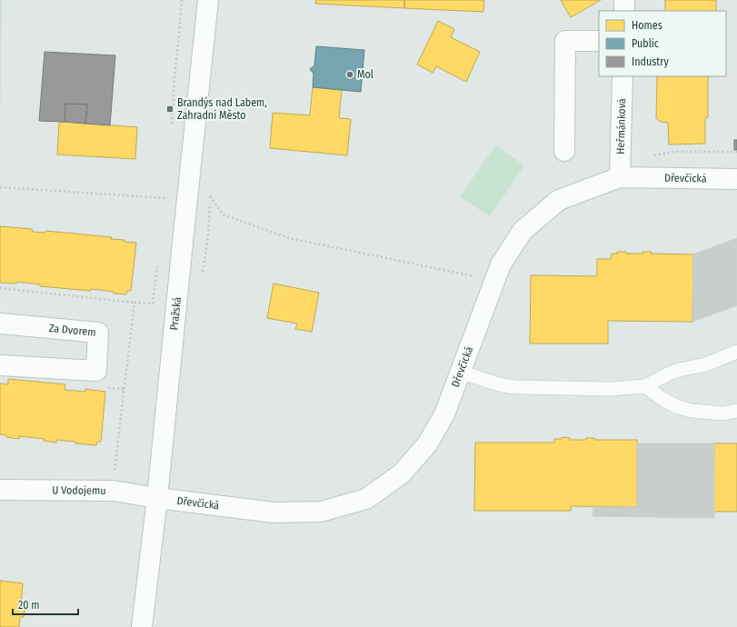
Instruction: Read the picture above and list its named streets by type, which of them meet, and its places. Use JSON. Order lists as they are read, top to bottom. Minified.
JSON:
{"streets":{"street":["Heřmánková","Dřevčická","Pražská","Za Dvorem","U Vodojemu"]},"crossings":[["Heřmánková","Dřevčická"],["Dřevčická","Pražská"],["Dřevčická","U Vodojemu"],["Pražská","U Vodojemu"]],"places":{"other":["Mol"],"transit":["Brandýs nad Labem, Zahradní Město"]},"legend":["Homes","Public","Industry"],"scale_bar":"20 m"}
